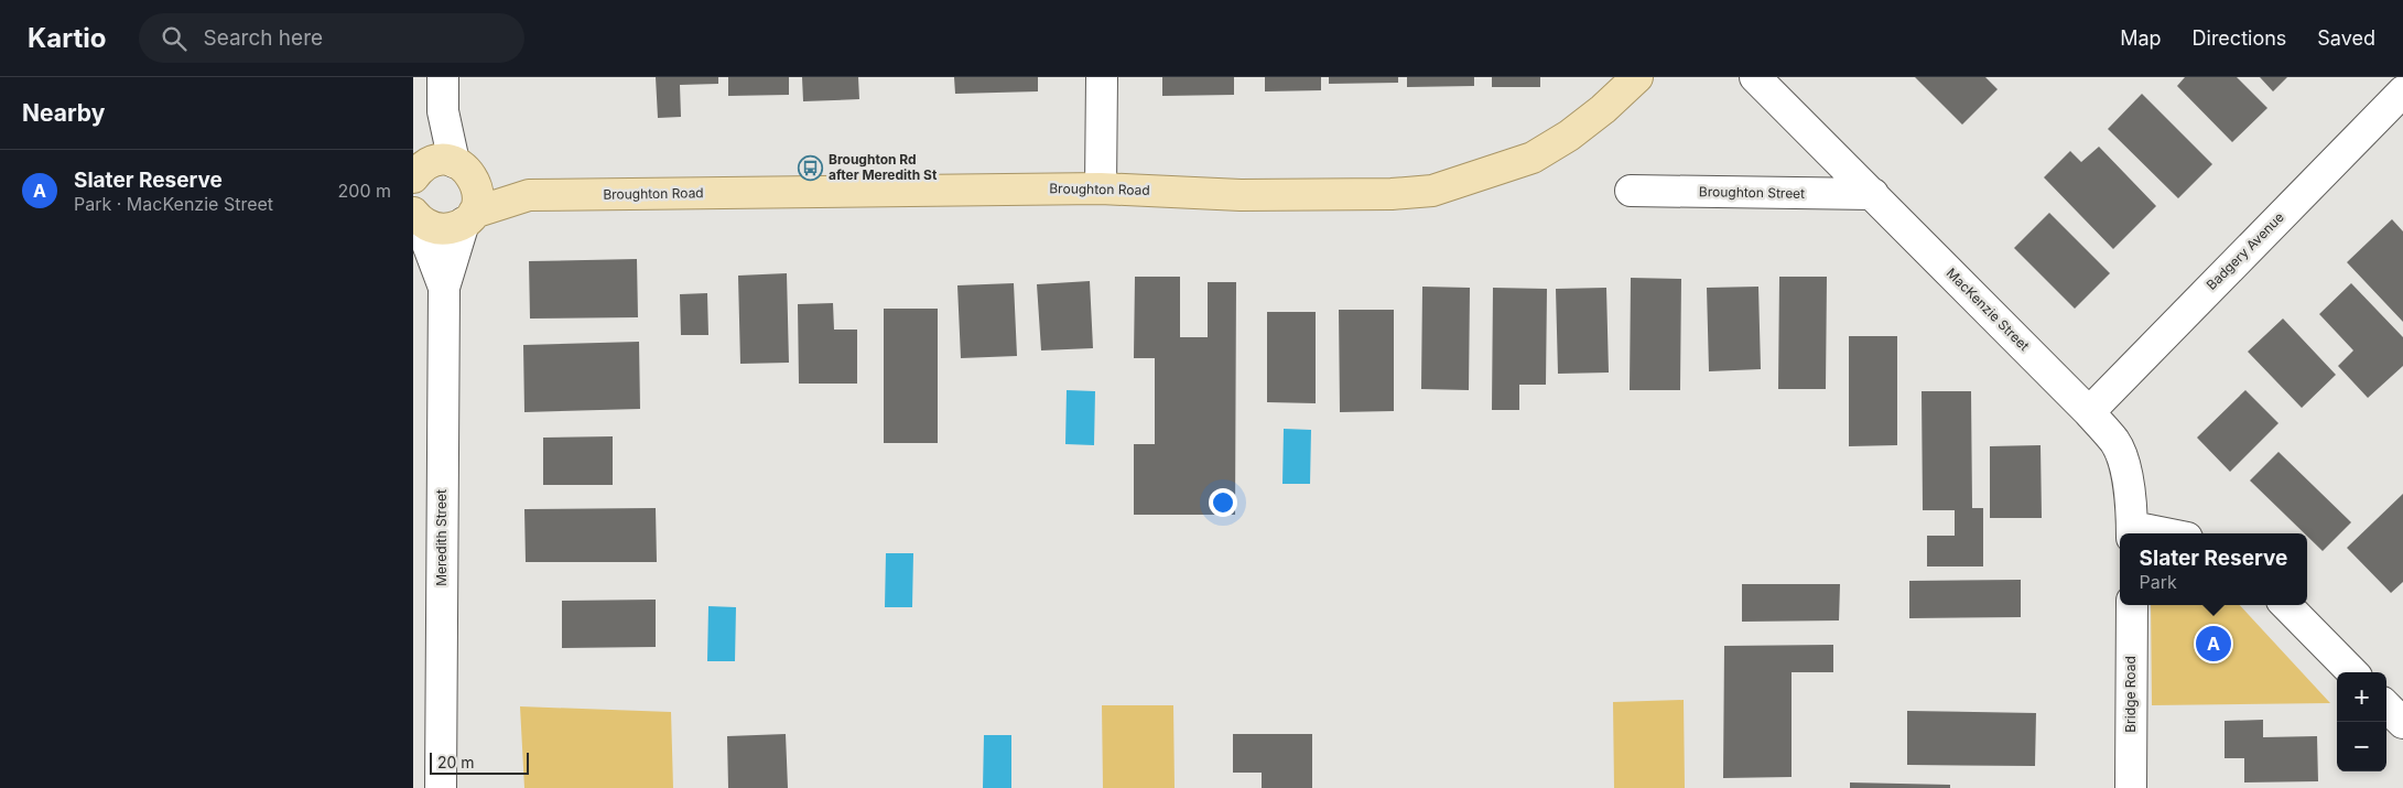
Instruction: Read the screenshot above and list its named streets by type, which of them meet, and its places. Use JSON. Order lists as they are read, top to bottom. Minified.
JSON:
{"streets":{"main road":["Broughton Road"],"street":["Broughton Street","Badgery Avenue","MacKenzie Street","Meredith Street","Bridge Road"]},"crossings":[["Broughton Road","Meredith Street"],["Broughton Street","MacKenzie Street"],["Badgery Avenue","MacKenzie Street"]],"places":{"bus stop":["Broughton Rd after Meredith St"]},"scale_bar":"20 m","page":{"header":"Kartio","search":"Search here","nav":["Map","Directions","Saved"],"heading":"Nearby","list":[{"mark":"A","name":"Slater Reserve","note":"Park · MacKenzie Street","value":"200 m"}],"popup":["Slater Reserve","Park"],"pins":"A","map_buttons":["+","−"],"scale":"20 m"}}
